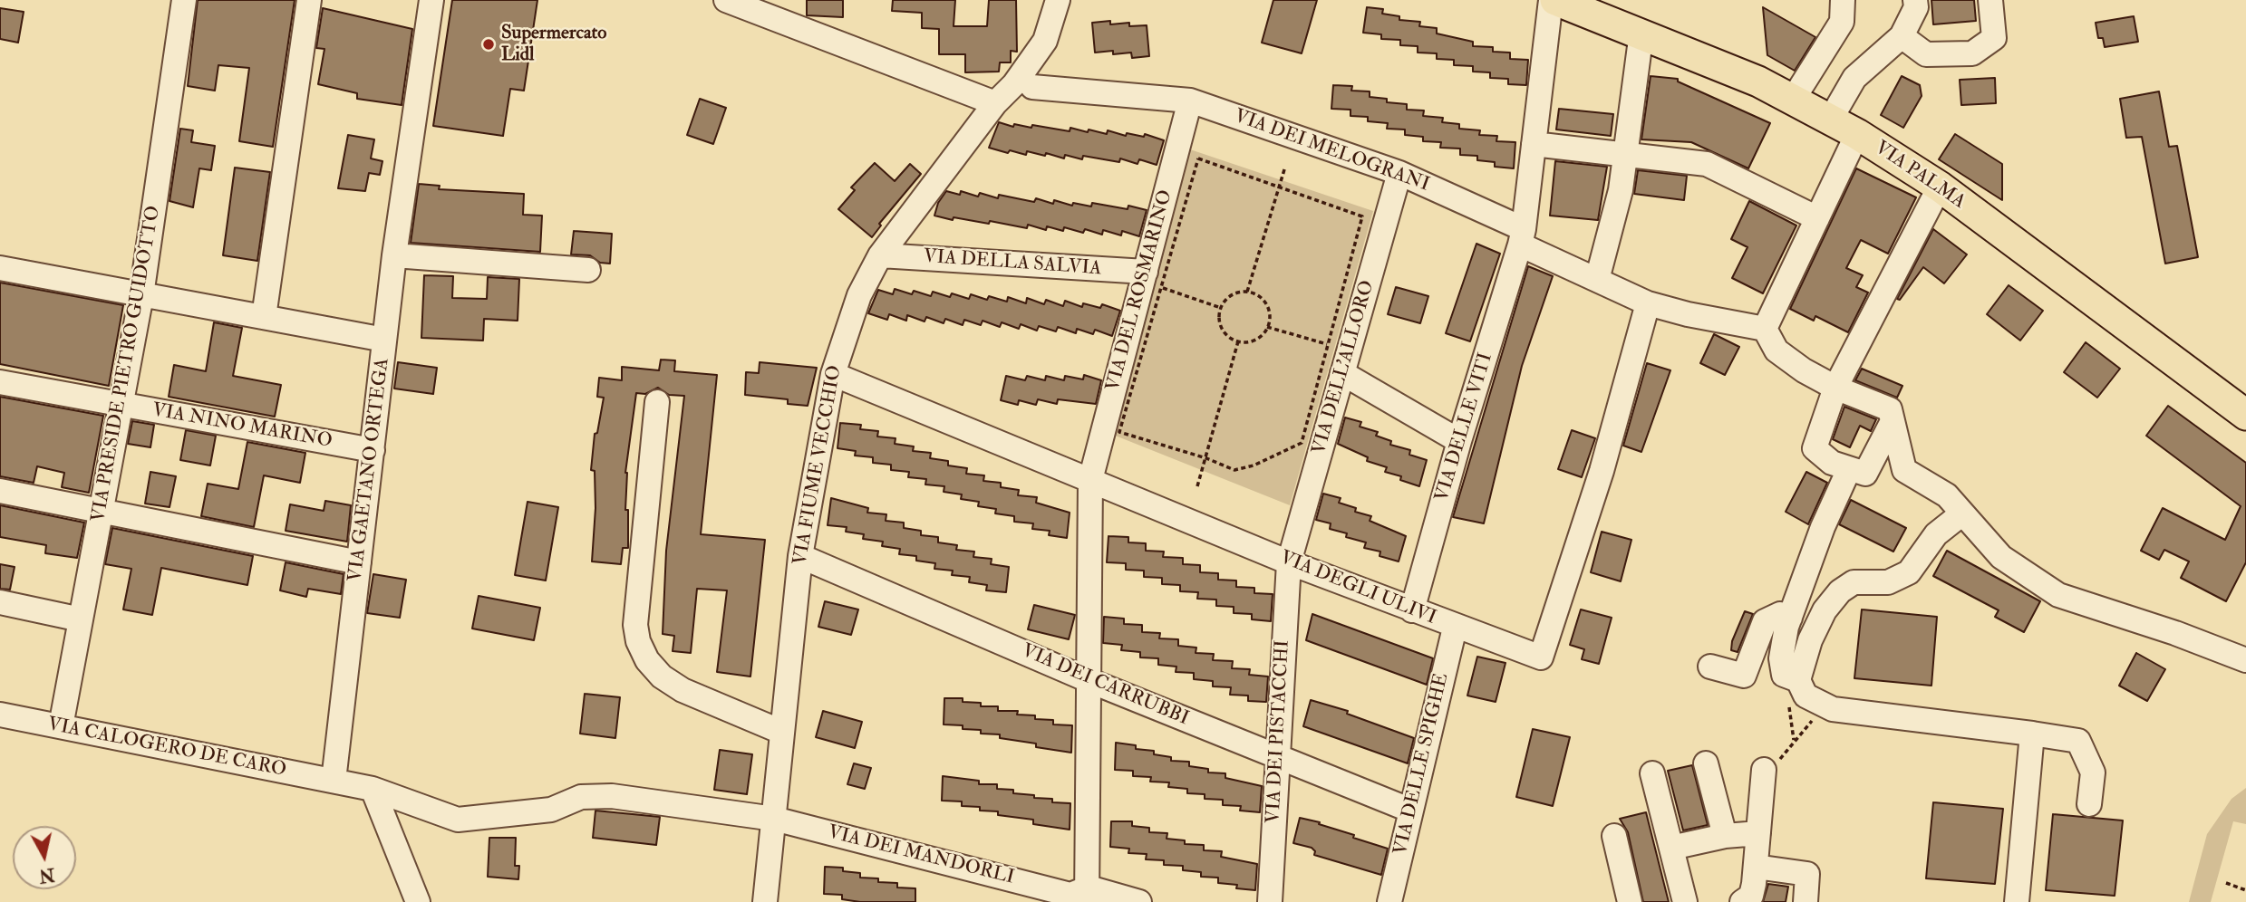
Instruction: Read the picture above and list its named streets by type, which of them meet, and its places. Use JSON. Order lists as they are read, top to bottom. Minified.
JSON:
{"streets":{"main road":["VIA PALMA"],"street":["VIA DEI MELOGRANI","VIA DELLA SALVIA","VIA DEL ROSMARINO","VIA PRESIDE PIETRO GUIDOTTO","VIA DELL'ALLORO","VIA NINO MARINO","VIA DELLE VITI","VIA FIUME VECCHIO","VIA GAETANO ORTEGA","VIA DEGLI ULIVI","VIA DEI CARRUBBI","VIA DEI PISTACCHI","VIA CALOGERO DE CARO","VIA DELLE SPIGHE","VIA DEI MANDORLI"]},"crossings":[["VIA DEI MELOGRANI","VIA DEL ROSMARINO"],["VIA DEI MELOGRANI","VIA DELL'ALLORO"],["VIA DEI MELOGRANI","VIA DELLE VITI"],["VIA DEI MELOGRANI","VIA DEGLI ULIVI"],["VIA PALMA","VIA DELLE VITI"],["VIA DELLA SALVIA","VIA DEL ROSMARINO"],["VIA DELLA SALVIA","VIA FIUME VECCHIO"],["VIA DEL ROSMARINO","VIA DEGLI ULIVI"],["VIA DEL ROSMARINO","VIA DEI CARRUBBI"],["VIA DEL ROSMARINO","VIA DEI MANDORLI"],["VIA PRESIDE PIETRO GUIDOTTO","VIA NINO MARINO"],["VIA PRESIDE PIETRO GUIDOTTO","VIA CALOGERO DE CARO"],["VIA DELL'ALLORO","VIA DEGLI ULIVI"],["VIA DELL'ALLORO","VIA DEI PISTACCHI"],["VIA NINO MARINO","VIA GAETANO ORTEGA"],["VIA DELLE VITI","VIA DEGLI ULIVI"],["VIA FIUME VECCHIO","VIA DEGLI ULIVI"],["VIA FIUME VECCHIO","VIA DEI CARRUBBI"],["VIA FIUME VECCHIO","VIA DEI MANDORLI"],["VIA GAETANO ORTEGA","VIA CALOGERO DE CARO"],["VIA DEGLI ULIVI","VIA DEI PISTACCHI"],["VIA DEGLI ULIVI","VIA DELLE SPIGHE"],["VIA DEI CARRUBBI","VIA DEI PISTACCHI"],["VIA DEI CARRUBBI","VIA DELLE SPIGHE"]],"places":["Supermercato Lidl"],"north":"bottom"}
